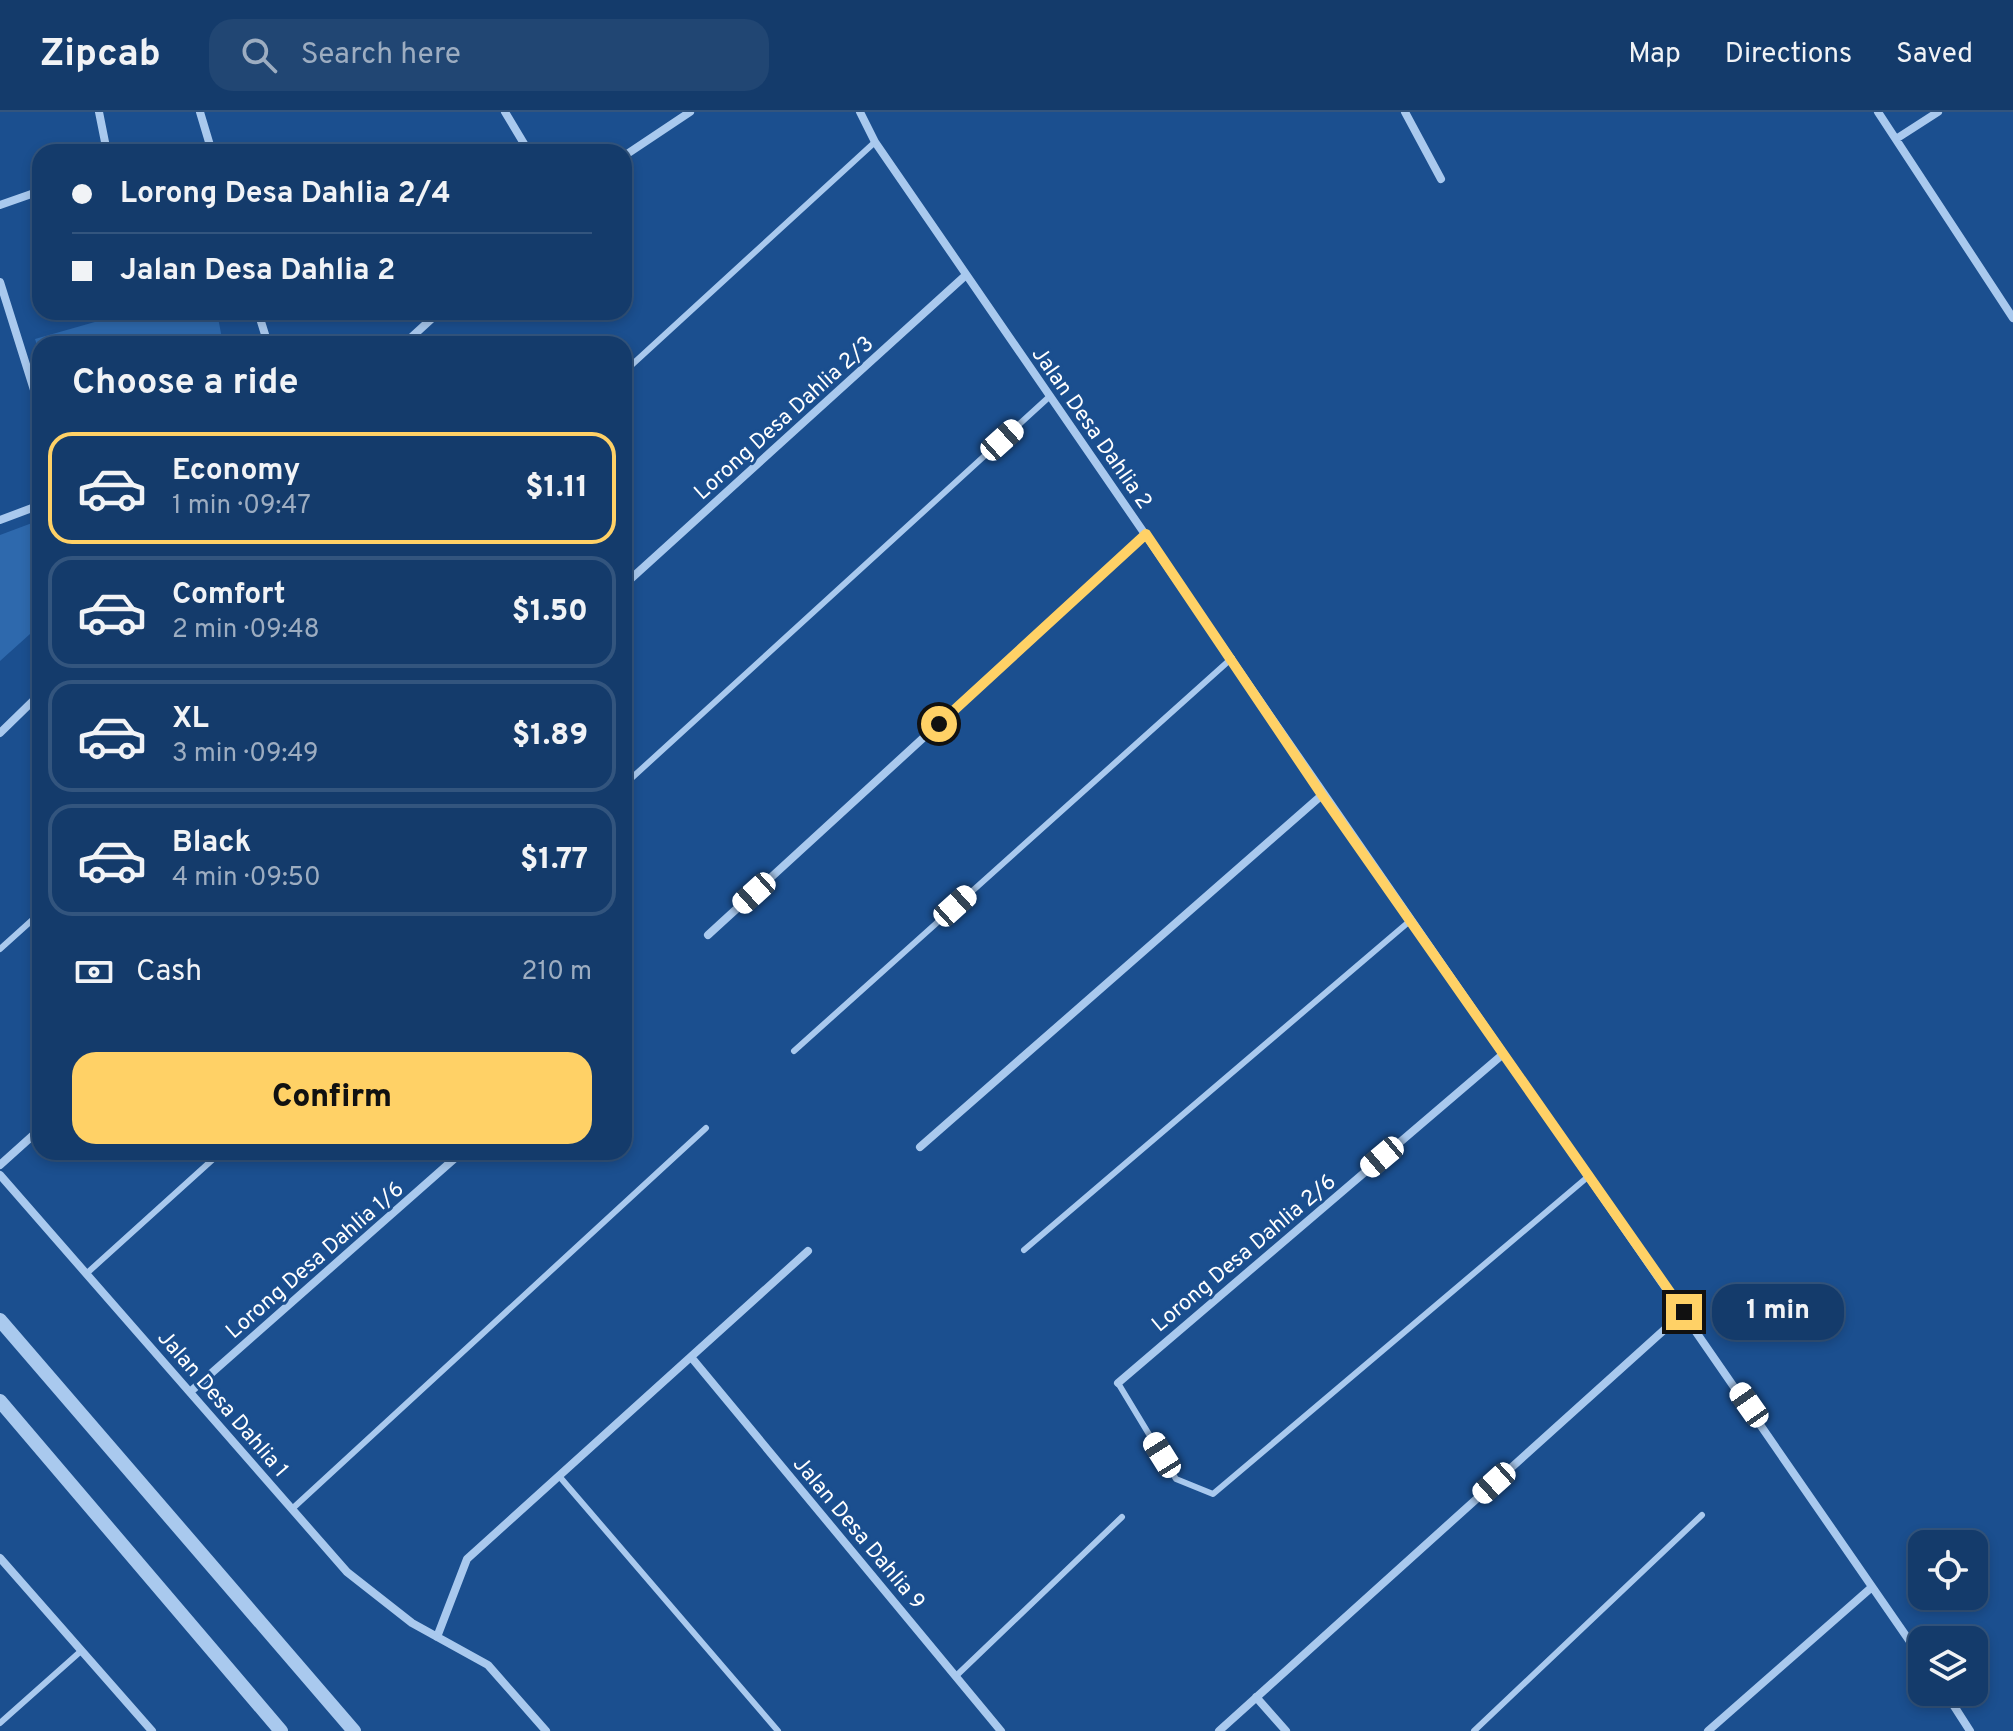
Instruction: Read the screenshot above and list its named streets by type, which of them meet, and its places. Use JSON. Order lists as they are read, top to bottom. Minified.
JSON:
{"streets":{"street":["Lorong Desa Dahlia 2/3","Jalan Desa Dahlia 2","Lorong Desa Dahlia 2/6","Lorong Desa Dahlia 1/6","Jalan Desa Dahlia 1","Jalan Desa Dahlia 9"]},"crossings":[["Lorong Desa Dahlia 2/3","Jalan Desa Dahlia 2"],["Jalan Desa Dahlia 2","Lorong Desa Dahlia 2/6"],["Lorong Desa Dahlia 1/6","Jalan Desa Dahlia 1"]],"page":{"header":"Zipcab","search":"Search here","nav":["Map","Directions","Saved"],"banner":["Lorong Desa Dahlia 2/4","Jalan Desa Dahlia 2"],"heading":"Choose a ride","list":[{"name":"Economy","note":"1 min · 09:47","value":"$1.11"},{"name":"Comfort","note":"2 min · 09:48","value":"$1.50"},{"name":"XL","note":"3 min · 09:49","value":"$1.89"},{"name":"Black","note":"4 min · 09:50","value":"$1.77"}],"pay":["Cash","210 m"],"buttons":"Confirm","bubble":"1 min"}}
